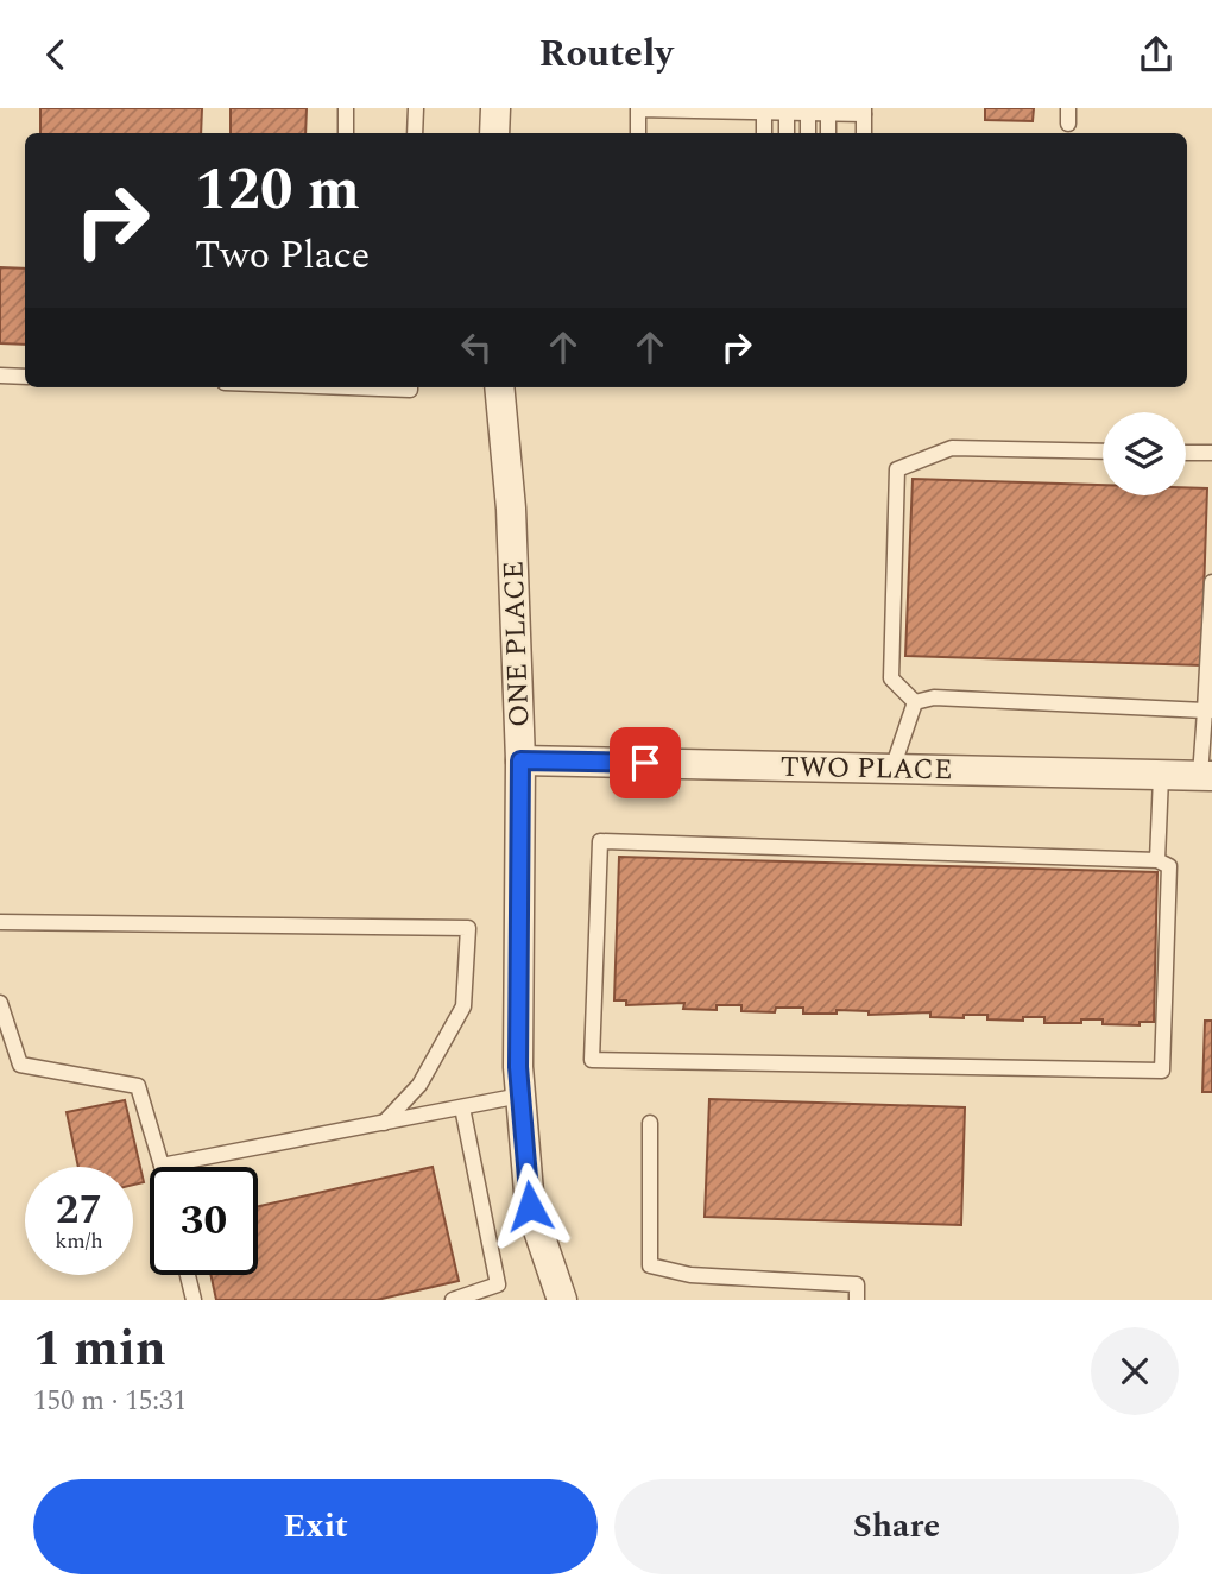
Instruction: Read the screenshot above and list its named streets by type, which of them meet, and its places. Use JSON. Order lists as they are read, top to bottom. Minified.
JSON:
{"streets":{"street":["ONE PLACE","TWO PLACE"]},"crossings":[["ONE PLACE","TWO PLACE"]],"page":{"header":"Routely","turn":["120 m","Two Place"],"speed":"27 km/h","limit":"30","heading":["1 min","150 m · 15:31"],"buttons":["Exit","Share"]}}
